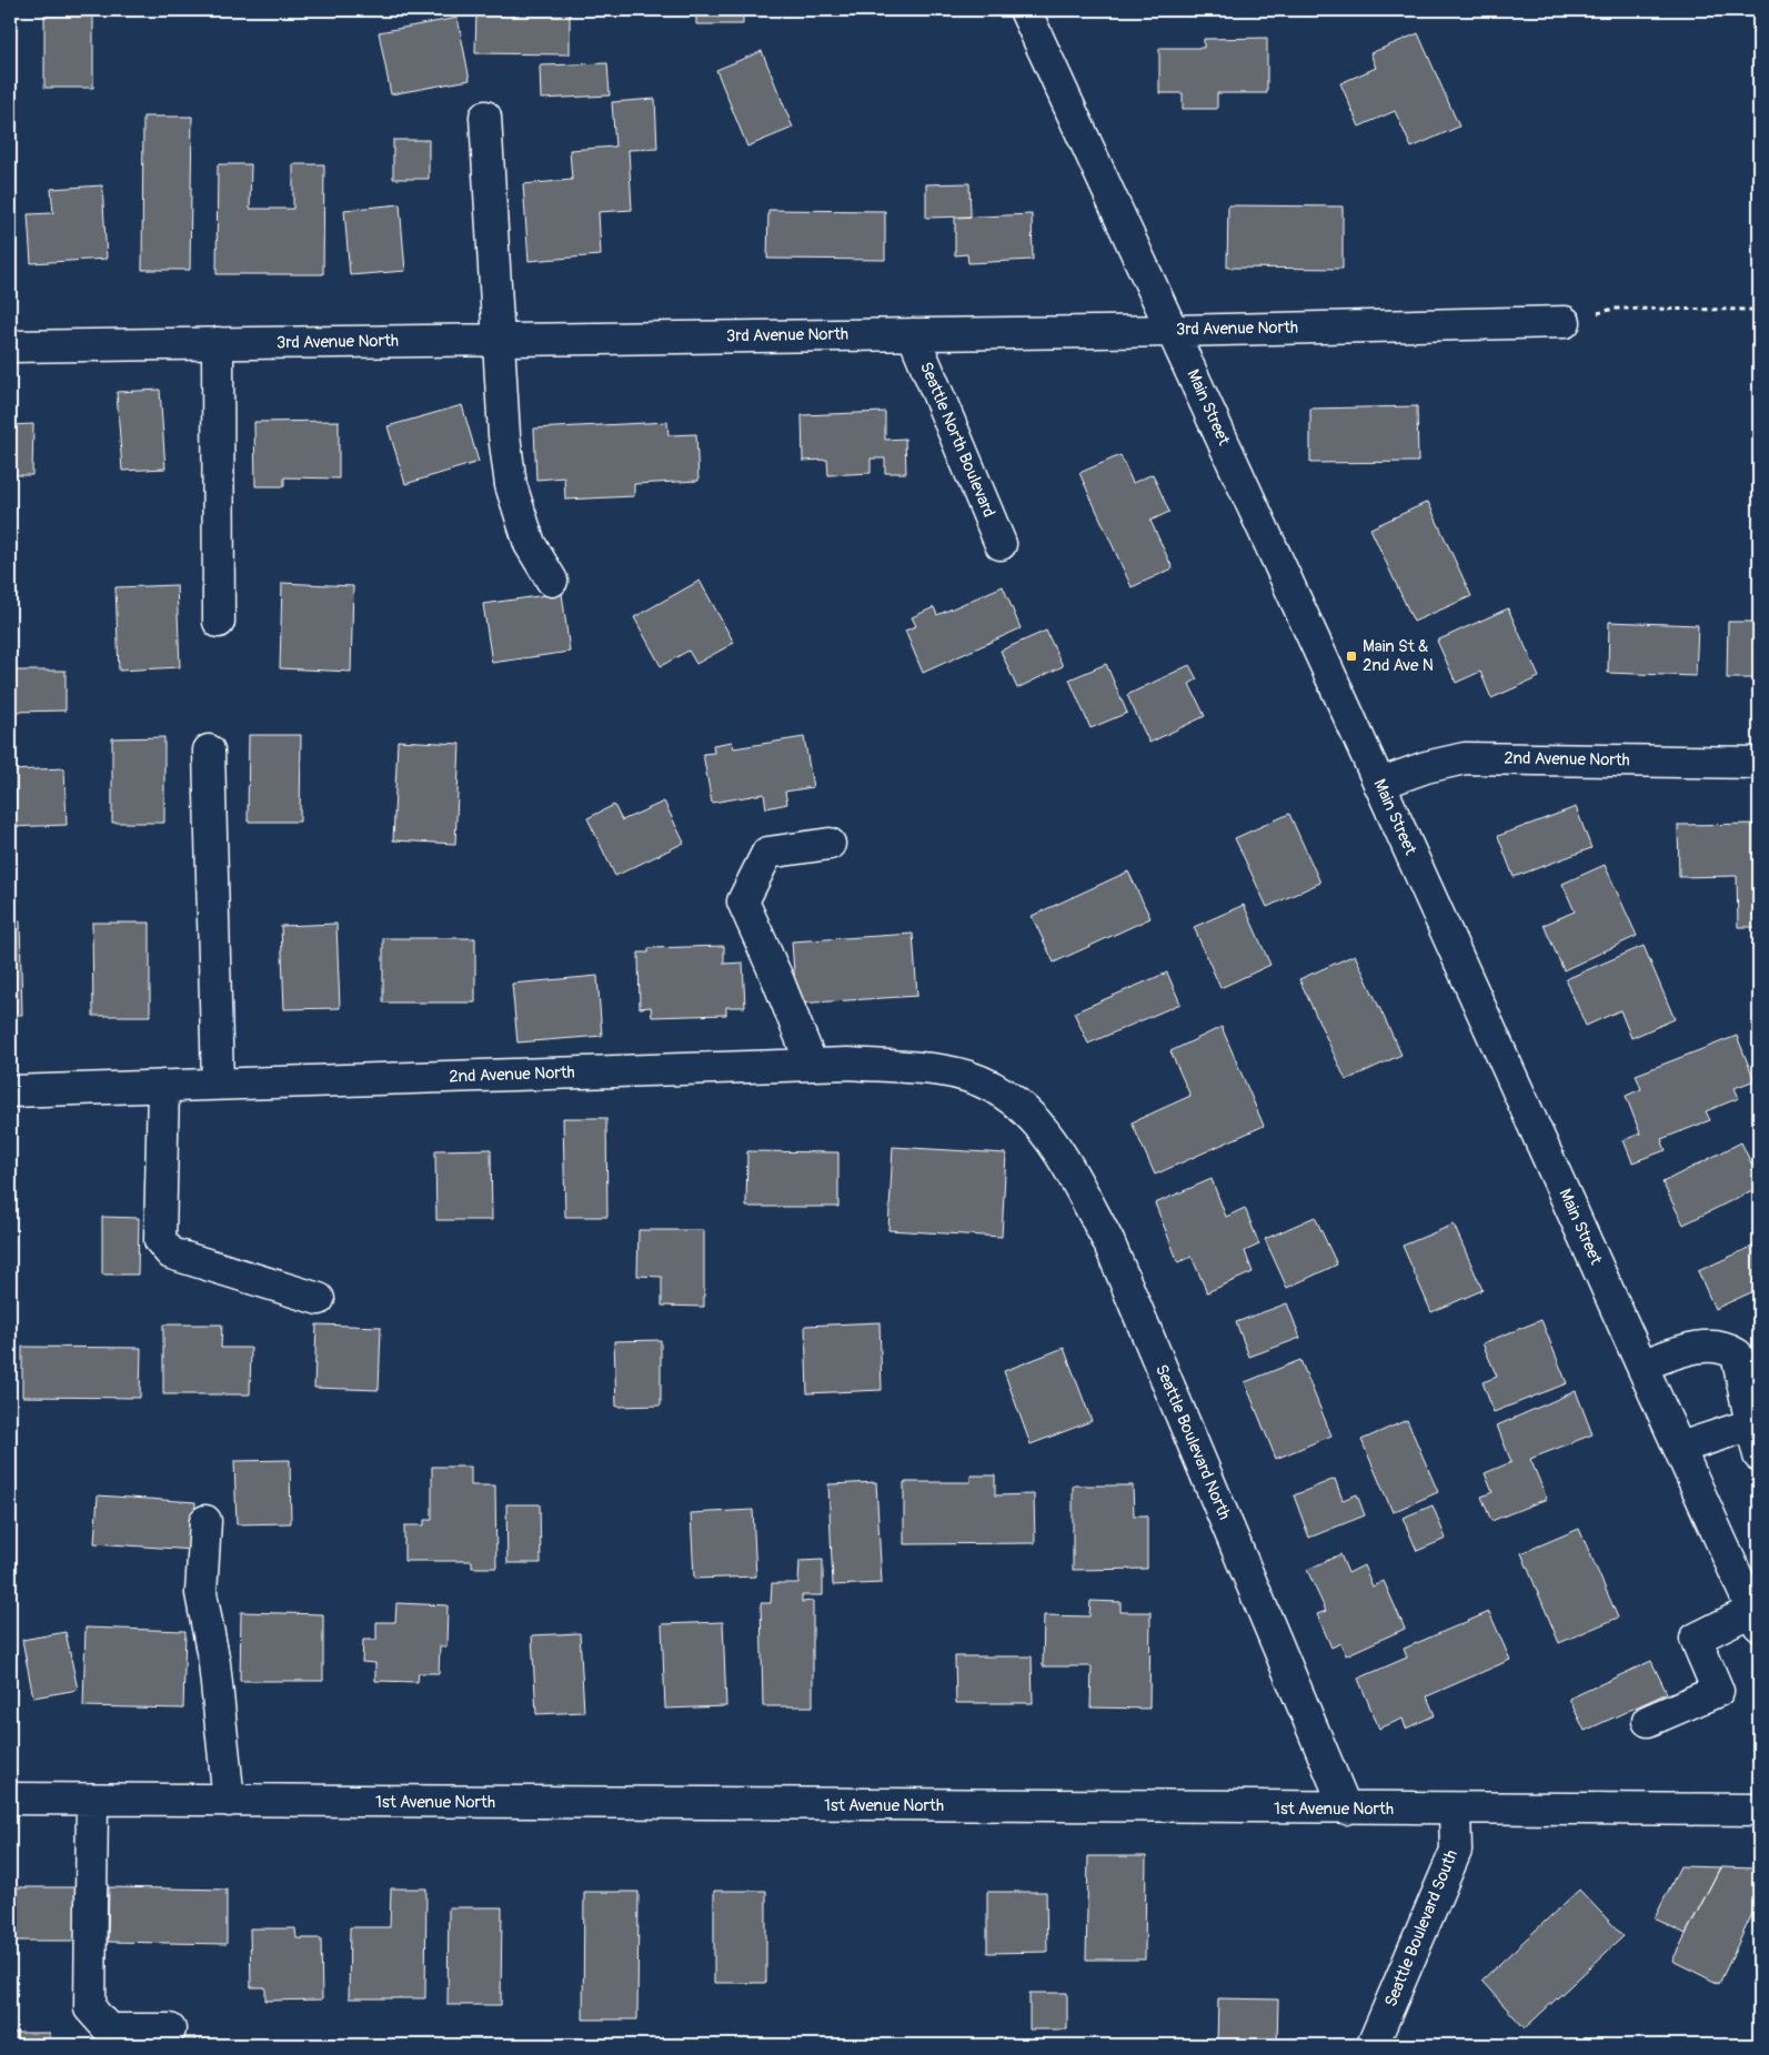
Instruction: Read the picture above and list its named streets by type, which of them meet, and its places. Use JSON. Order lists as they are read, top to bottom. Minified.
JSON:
{"streets":{"street":["3rd Avenue North","Main Street","Seattle North Boulevard","2nd Avenue North","Seattle Boulevard North","1st Avenue North","Seattle Boulevard South"]},"crossings":[["3rd Avenue North","Main Street"],["3rd Avenue North","Seattle North Boulevard"],["Main Street","2nd Avenue North"],["2nd Avenue North","Seattle Boulevard North"],["Seattle Boulevard North","1st Avenue North"],["1st Avenue North","Seattle Boulevard South"]],"places":{"transit":["Main St & 2nd Ave N"]}}
